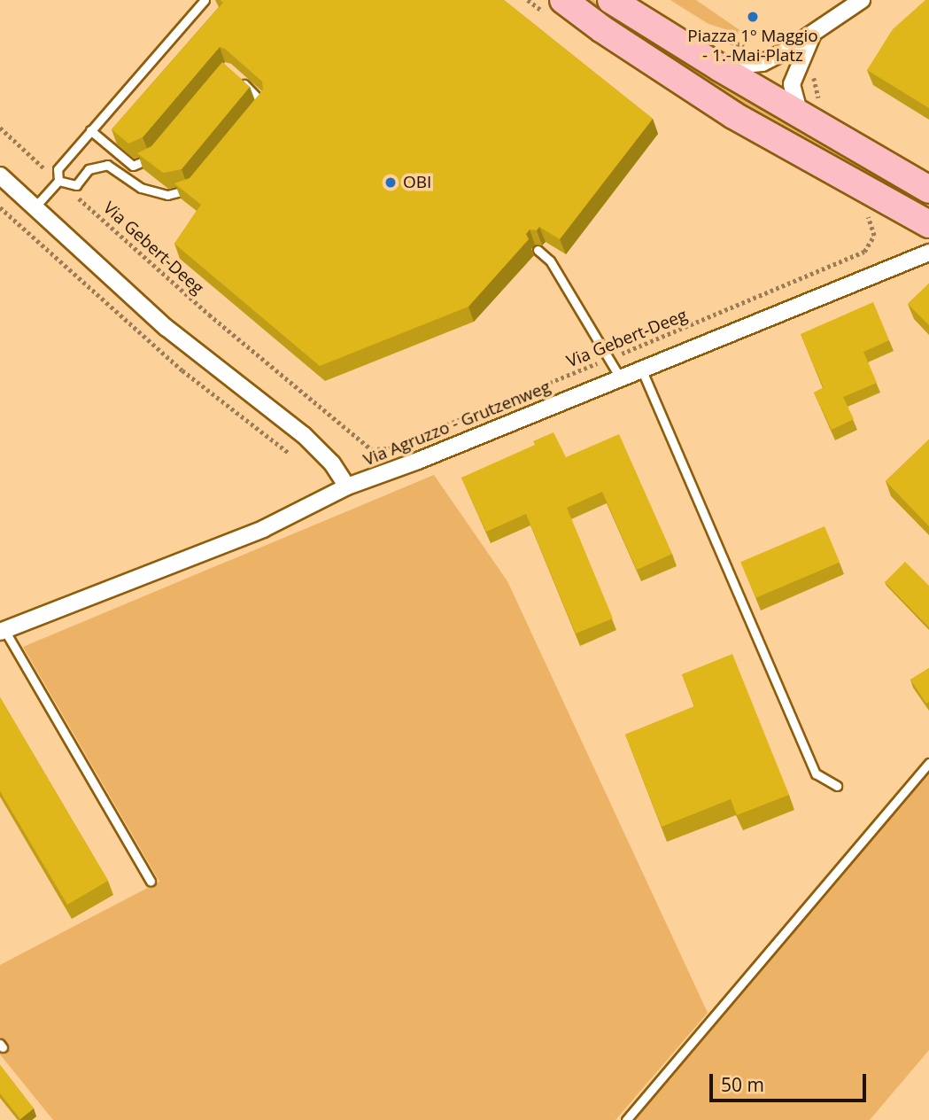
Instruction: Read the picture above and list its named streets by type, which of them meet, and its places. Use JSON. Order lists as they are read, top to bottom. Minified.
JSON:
{"streets":{"street":["Via Agruzzo - Grutzenweg"],"path":["Via Gebert-Deeg"]},"places":["Piazza 1º Maggio - 1.-Mai-Platz","OBI"],"scale_bar":"50 m"}
